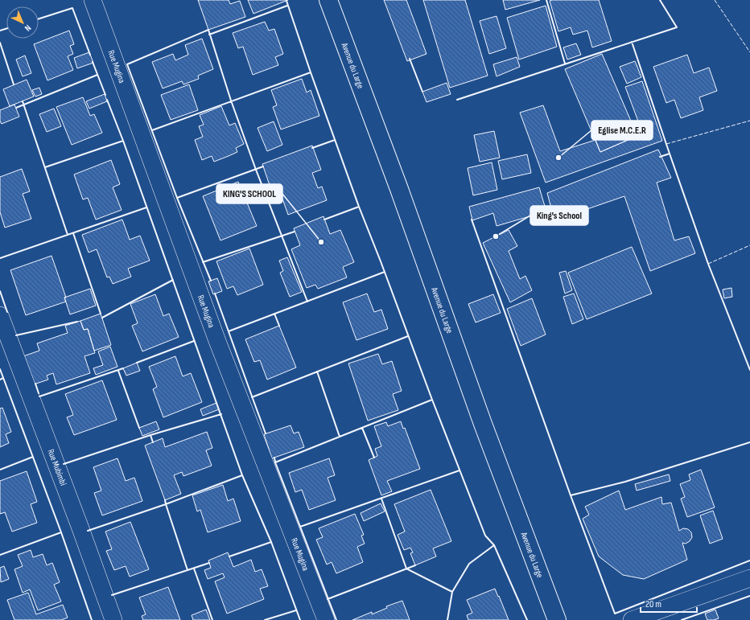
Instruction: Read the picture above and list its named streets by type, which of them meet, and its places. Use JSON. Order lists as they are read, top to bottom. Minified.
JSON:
{"streets":{"main road":["Avenue du Large"],"street":["Rue Mugina","Rue Mubimbi"]},"places":["Eglise M.C.E.R","King's School","KING'S SCHOOL"],"scale_bar":"20 m","north":"bottom right"}
